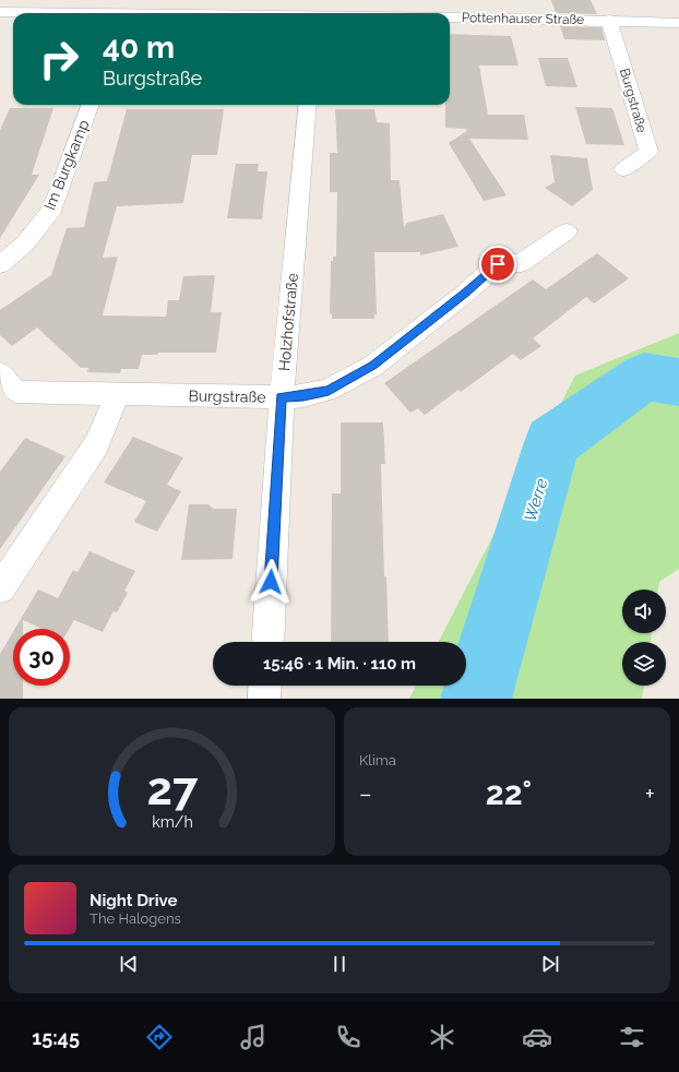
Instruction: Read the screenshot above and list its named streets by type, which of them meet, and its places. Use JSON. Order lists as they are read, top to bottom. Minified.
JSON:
{"streets":{"street":["Pottenhauser Straße","Burgstraße","Im Burgkamp","Holzhofstraße"]},"crossings":[["Pottenhauser Straße","Burgstraße"],["Burgstraße","Holzhofstraße"]],"water":["Werre"],"page":{"turn":["40 m","Burgstraße"],"limit":"30","trip":"15:46 · 1 Min. · 110 m","tile":"Klima","heat":["−","22°","+"],"song":["Night Drive","The Halogens"],"tabs":"15:45","gauge":["27","km/h"]}}
